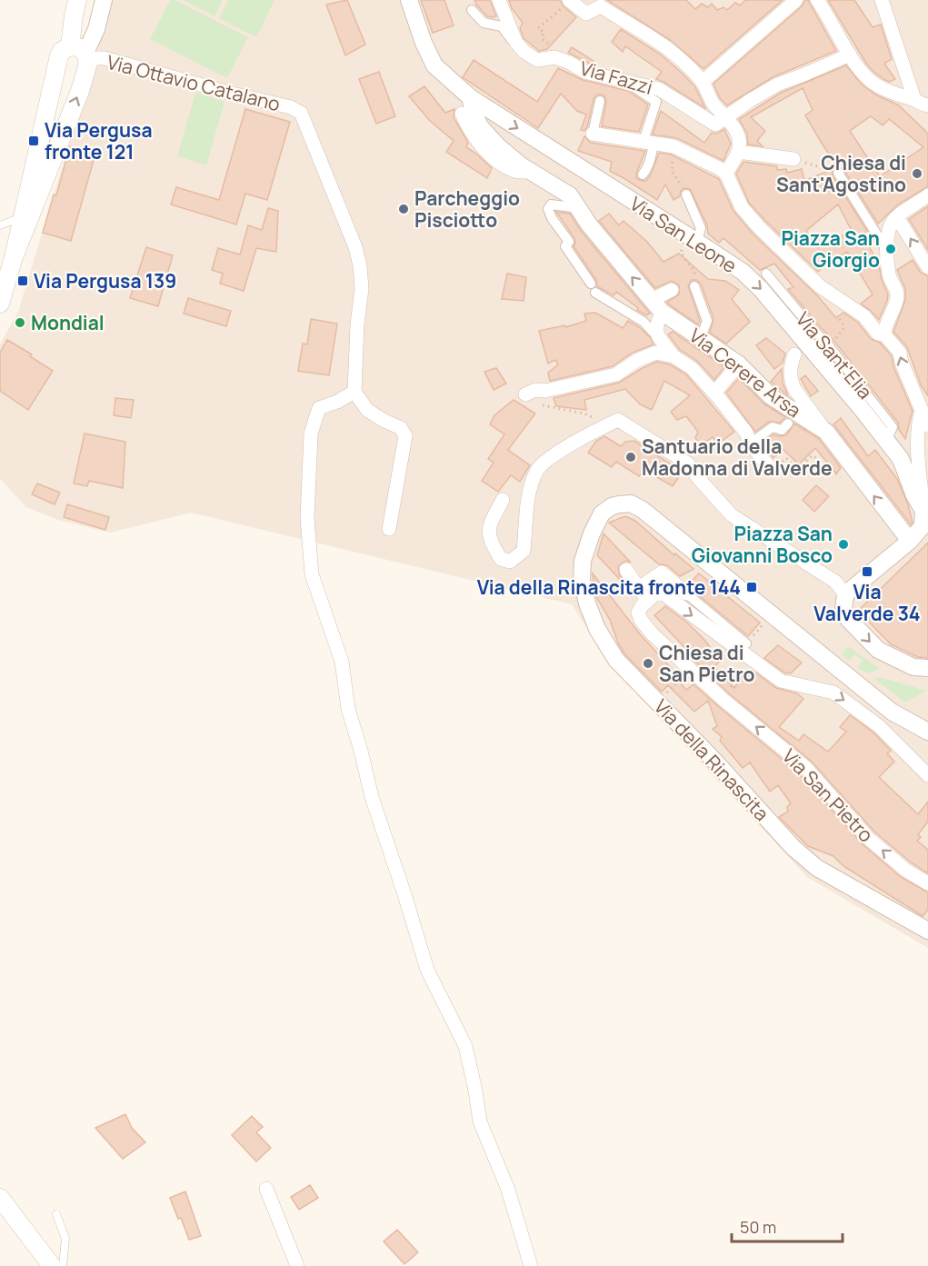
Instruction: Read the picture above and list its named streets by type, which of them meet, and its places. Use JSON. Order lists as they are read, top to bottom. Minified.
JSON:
{"streets":{"street":["Via Fazzi","Via Ottavio Catalano","Via San Leone","Via Sant'Elia","Via Cerere Arsa","Via della Rinascita","Via San Pietro"]},"crossings":[["Via San Leone","Via Sant'Elia"],["Via San Leone","Via Cerere Arsa"]],"places":{"transit":["Via Pergusa fronte 121","Via Pergusa 139","Via Valverde 34","Via della Rinascita fronte 144"],"other":["Chiesa di Sant'Agostino","Parcheggio Pisciotto","Piazza San Giorgio","Mondial","Santuario della Madonna di Valverde","Piazza San Giovanni Bosco","Chiesa di San Pietro"]},"scale_bar":"50 m"}
